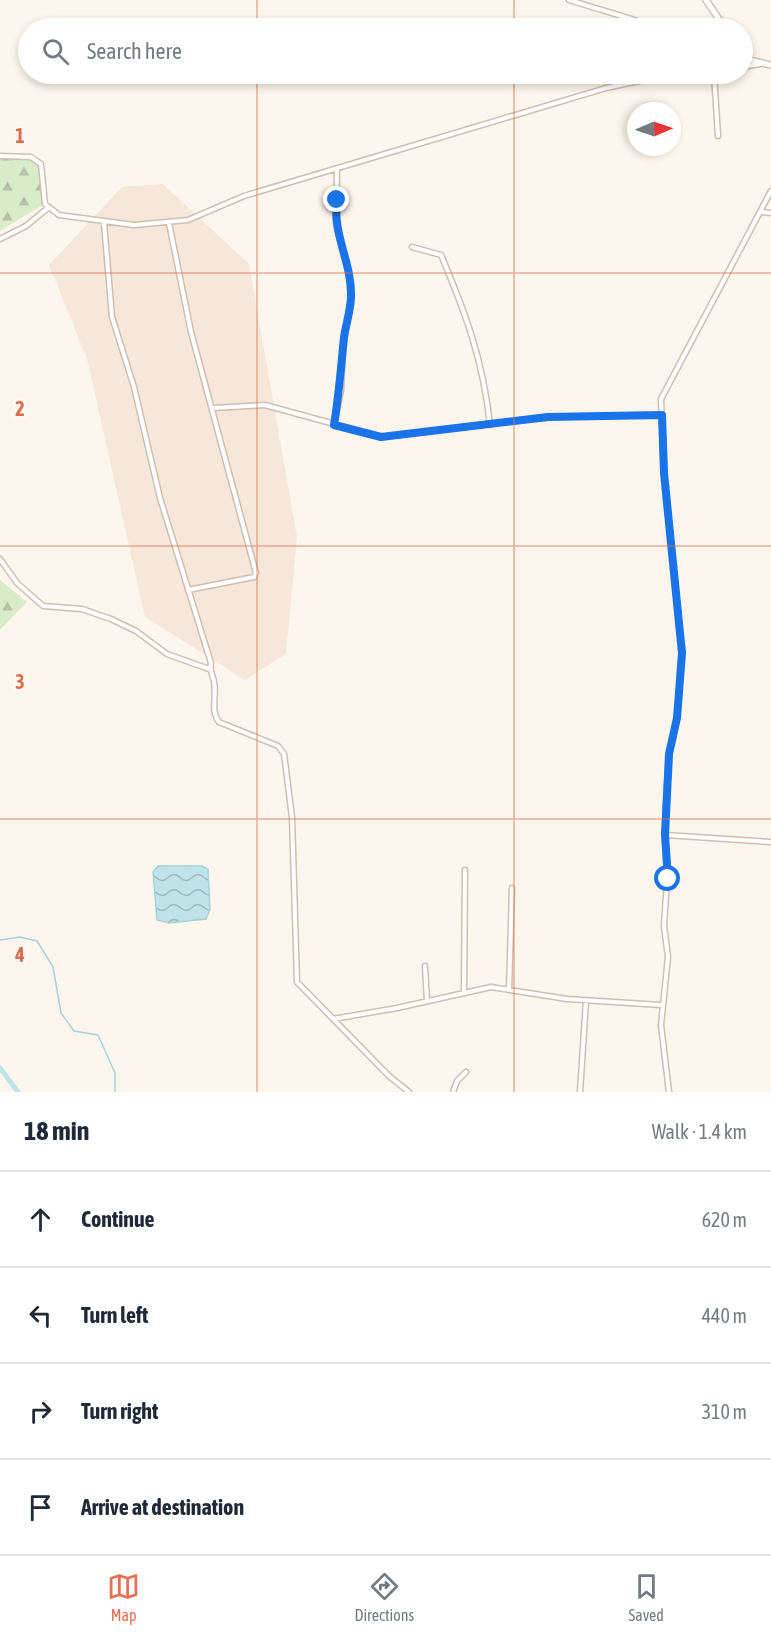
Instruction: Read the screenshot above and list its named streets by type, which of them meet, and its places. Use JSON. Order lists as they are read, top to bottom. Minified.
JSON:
{"north":"right","page":{"search":"Search here","heading":["18 min","Walk · 1.4 km"],"list":[["Continue","620 m"],["Turn left","440 m"],["Turn right","310 m"],"Arrive at destination"],"nav":["Map","Directions","Saved"]},"grid":{"rows":["1","2","3","4"]}}
